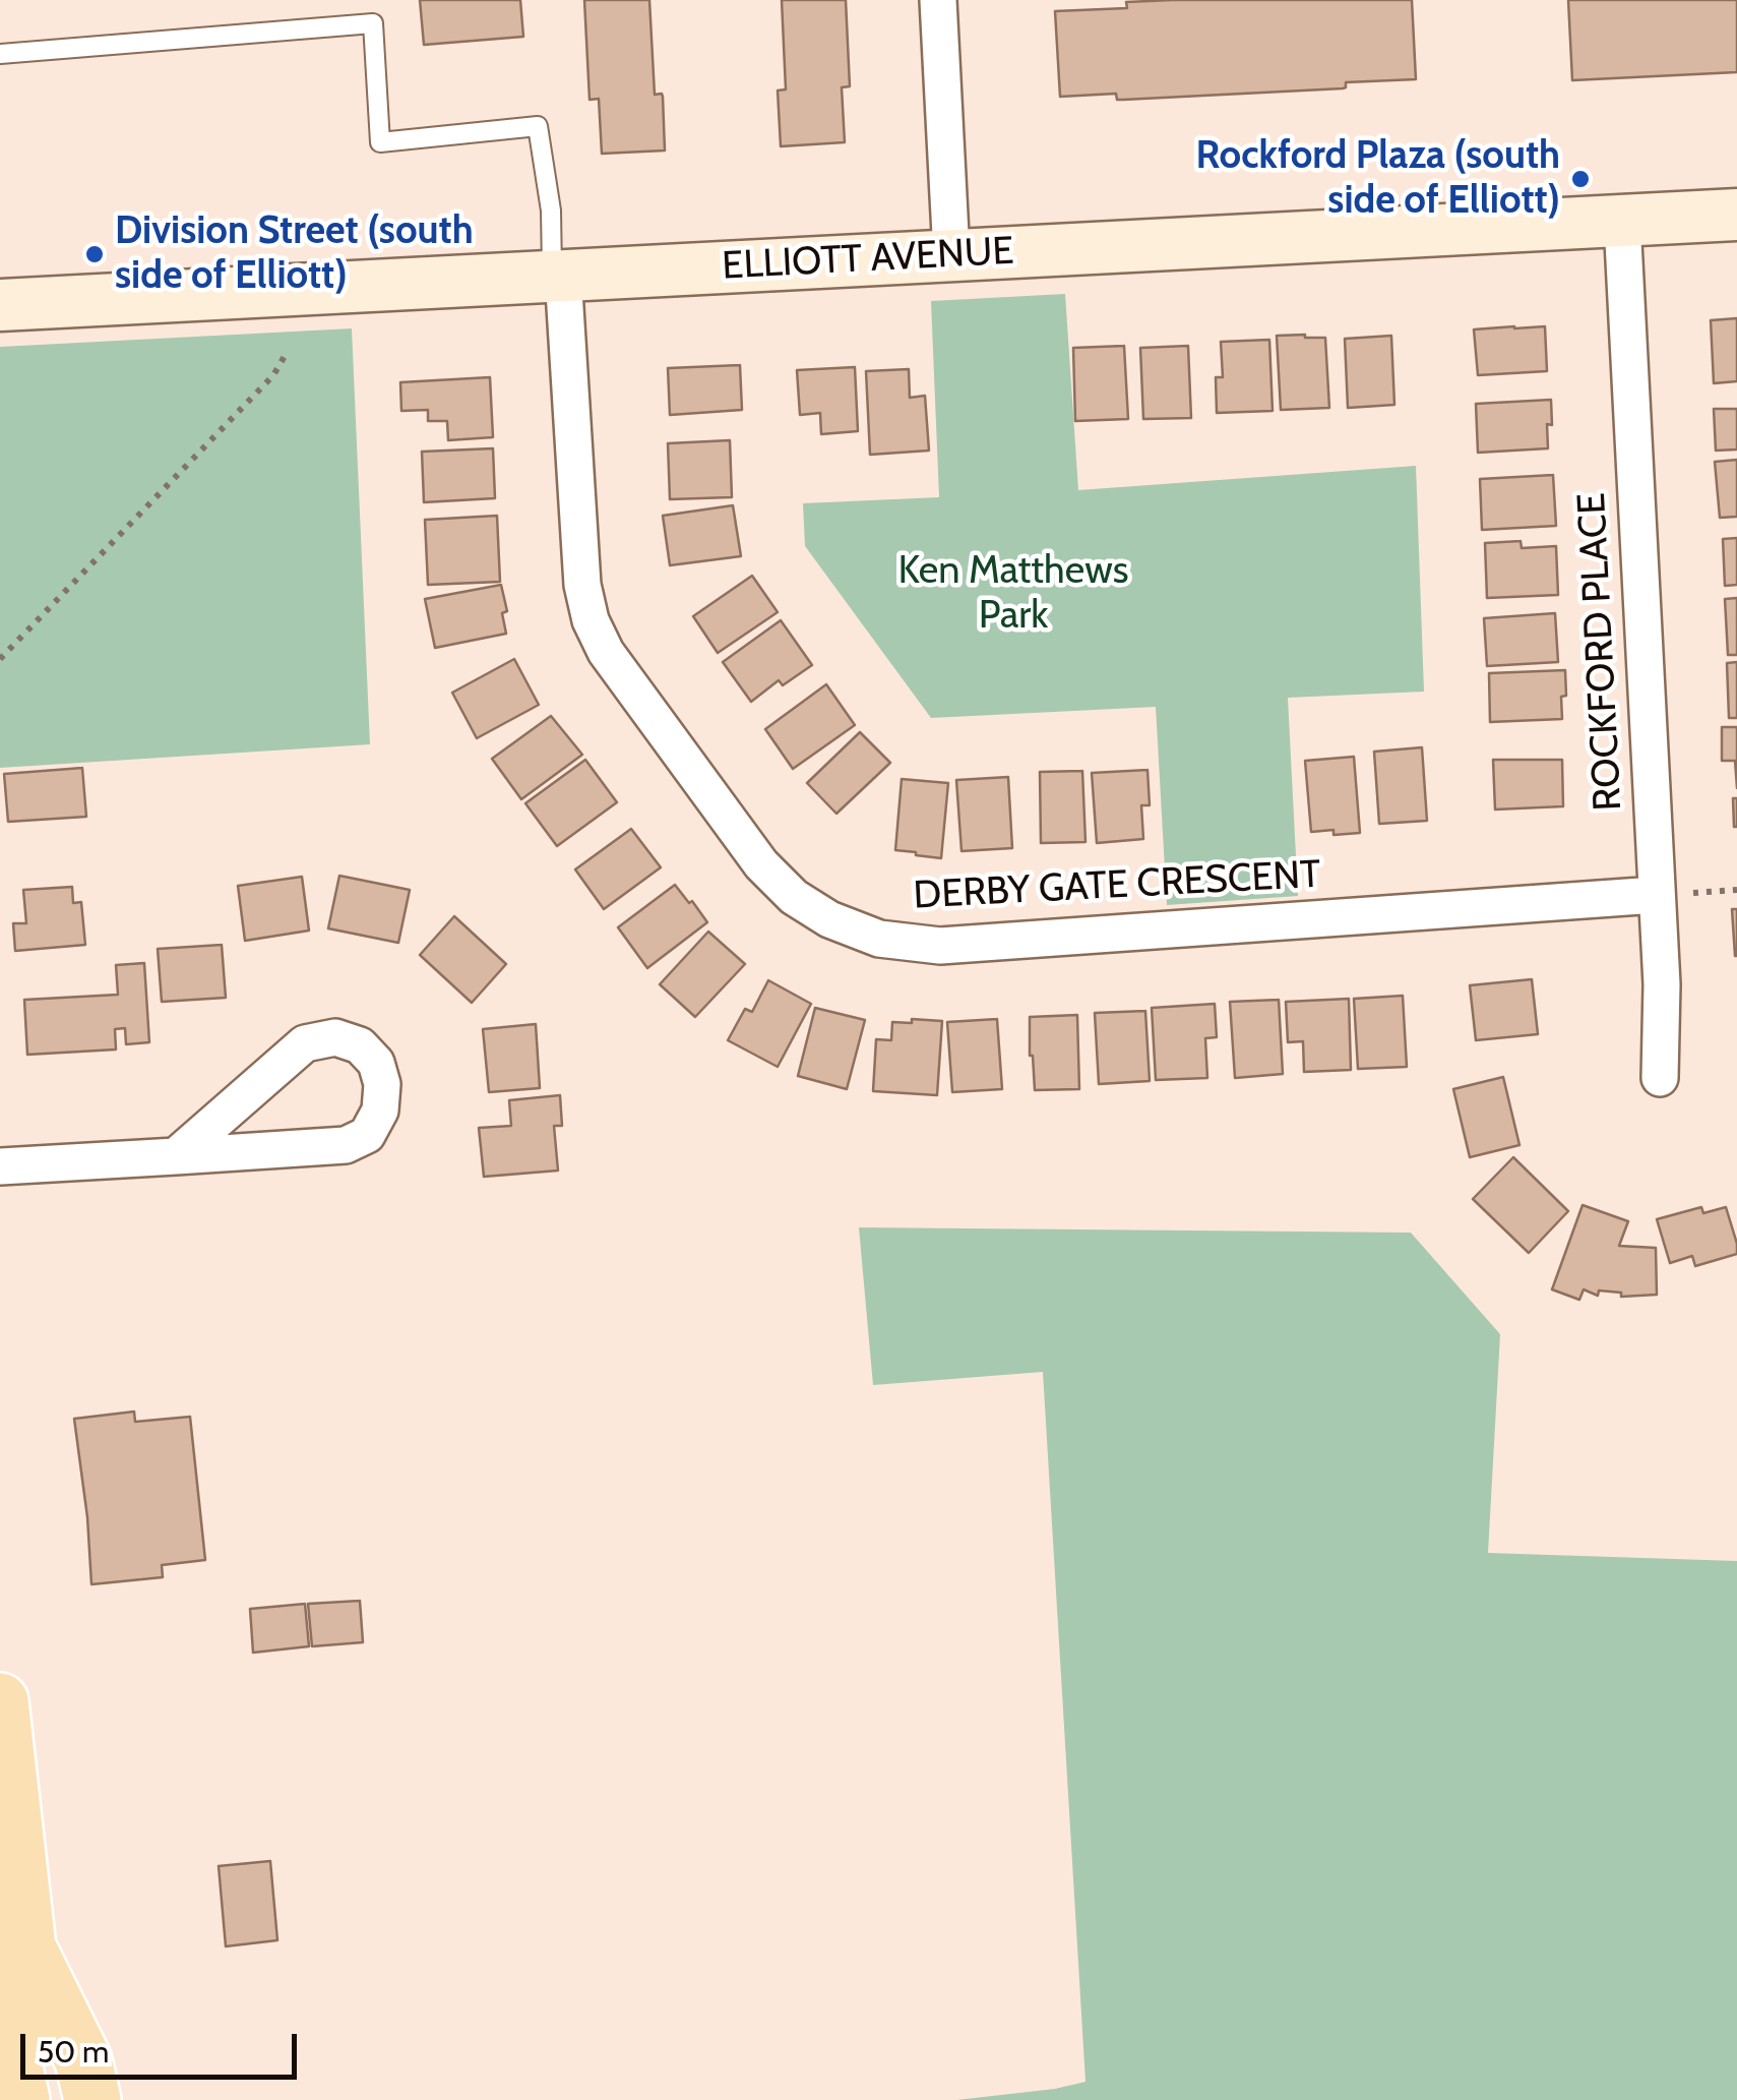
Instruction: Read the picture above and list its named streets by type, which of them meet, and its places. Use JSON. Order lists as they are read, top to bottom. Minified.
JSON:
{"streets":{"street":["ELLIOTT AVENUE","ROCKFORD PLACE","DERBY GATE CRESCENT"]},"crossings":[["ELLIOTT AVENUE","ROCKFORD PLACE"],["ELLIOTT AVENUE","DERBY GATE CRESCENT"],["ROCKFORD PLACE","DERBY GATE CRESCENT"]],"parks":["Ken Matthews Park"],"places":["Rockford Plaza (south side of Elliott)","Division Street (south side of Elliott)"],"scale_bar":"50 m"}
